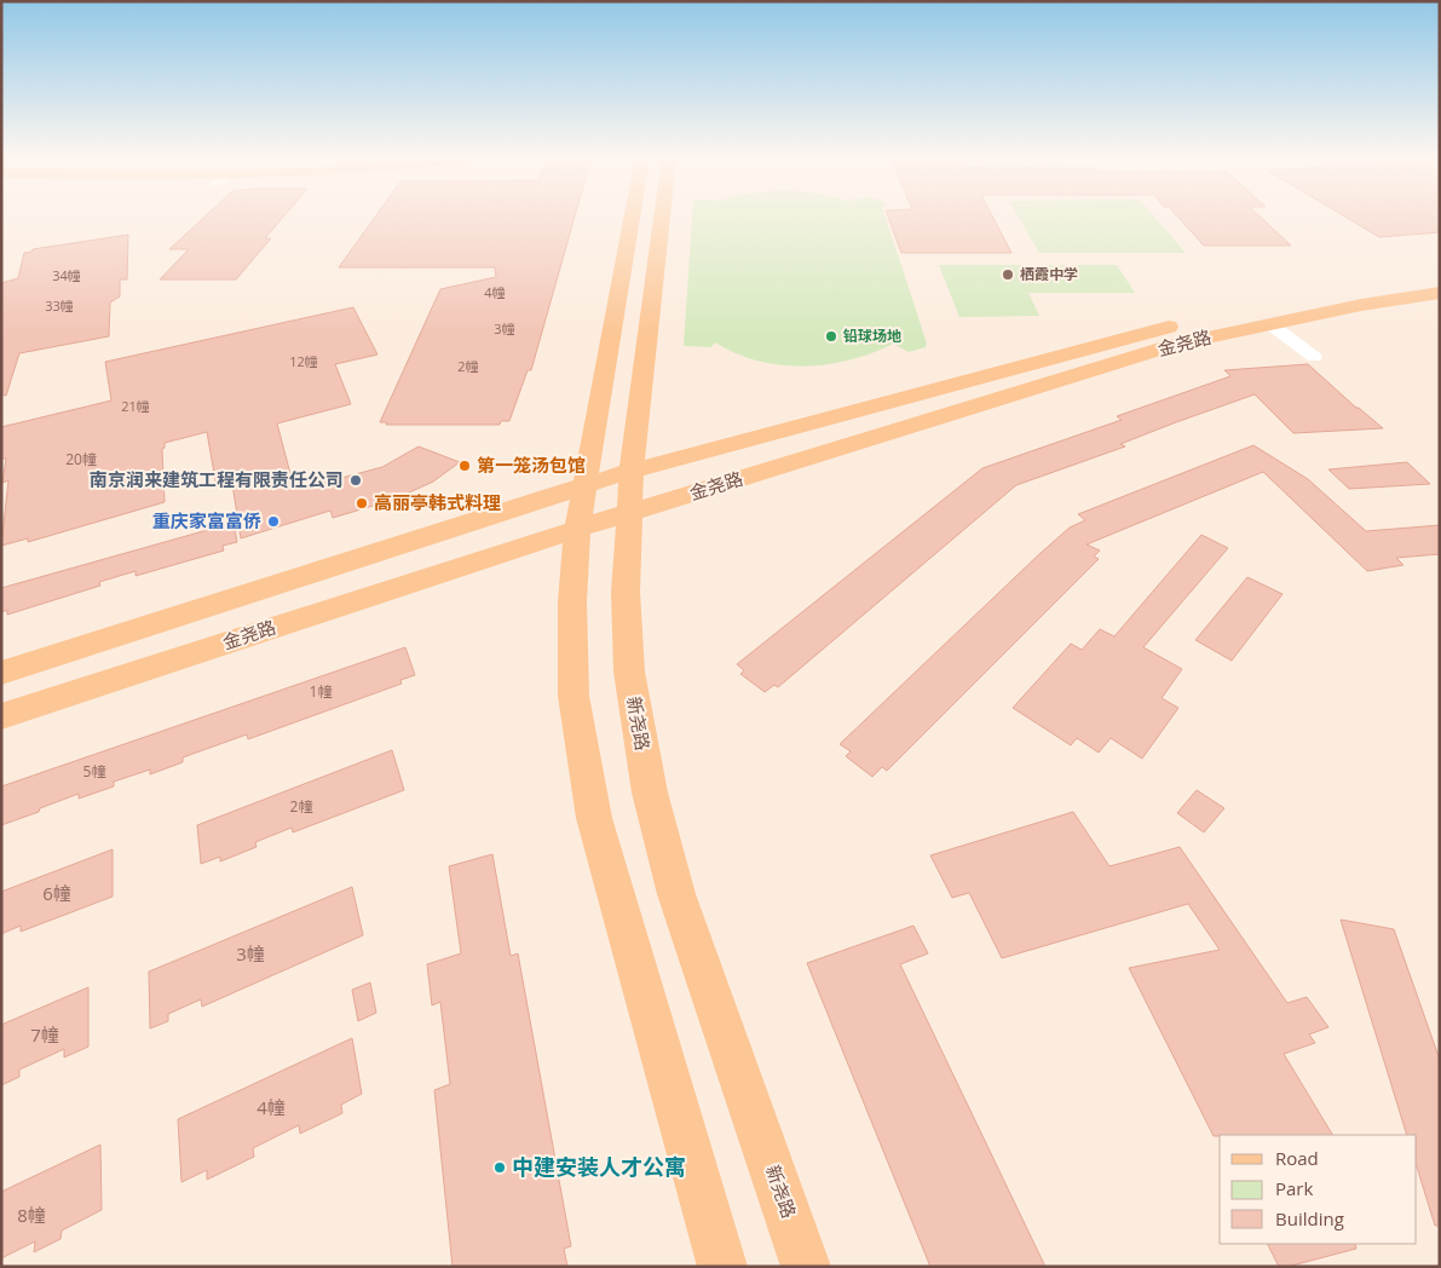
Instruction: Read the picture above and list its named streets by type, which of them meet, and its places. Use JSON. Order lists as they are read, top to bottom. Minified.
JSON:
{"streets":{"main road":["金尧路","新尧路"]},"crossings":[["金尧路","新尧路"]],"places":["栖霞中学","铅球场地","第一笼汤包馆","南京润来建筑工程有限责任公司","高丽亭韩式料理","重庆家富富侨","中建安装人才公寓"],"house_numbers":["34幢","4幢","33幢","3幢","12幢","2幢","21幢","20幢","1幢","5幢","2幢","6幢","3幢","7幢","4幢","8幢"],"legend":["Road","Park","Building"]}
